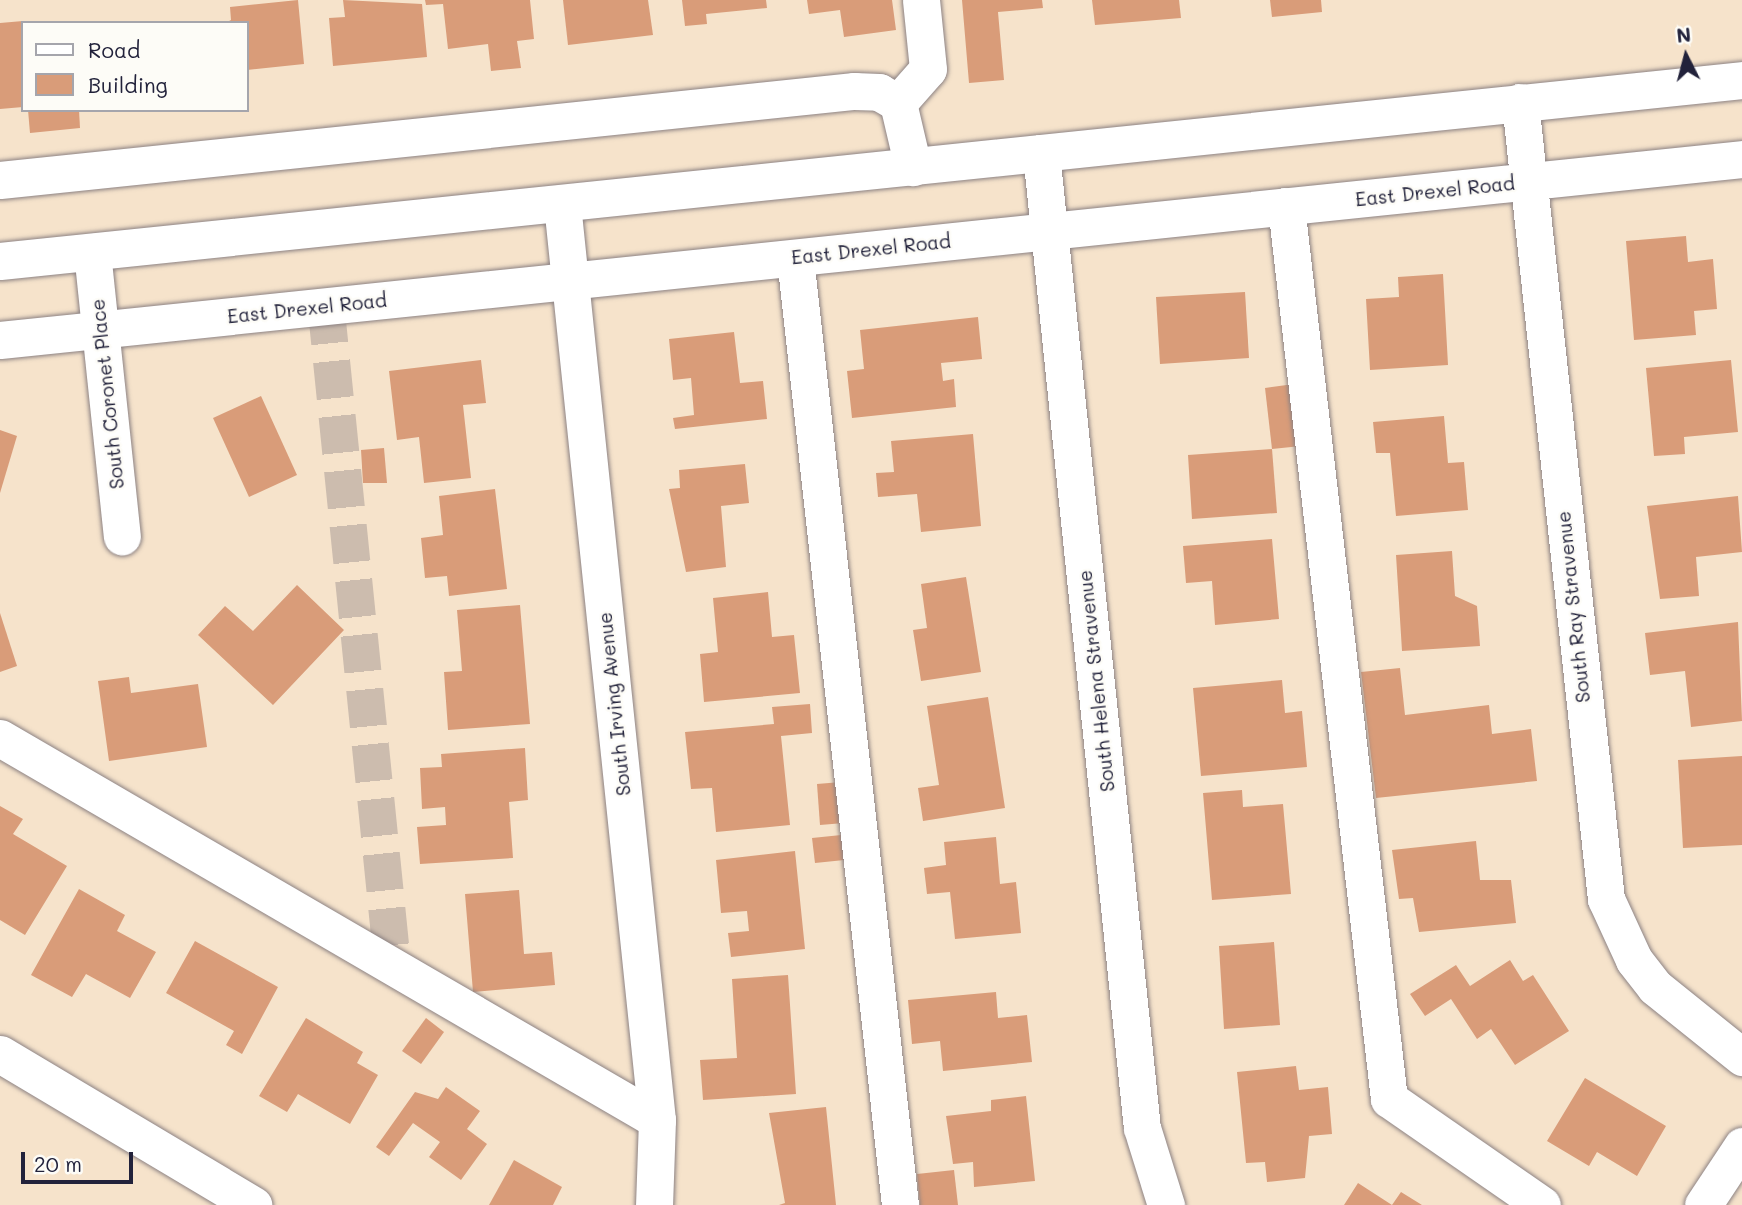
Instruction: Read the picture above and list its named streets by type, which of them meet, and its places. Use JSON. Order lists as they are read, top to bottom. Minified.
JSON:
{"streets":{"street":["East Drexel Road","South Coronet Place","South Ray Stravenue","South Helena Stravenue","South Irving Avenue"]},"crossings":[["East Drexel Road","South Coronet Place"],["East Drexel Road","South Ray Stravenue"],["East Drexel Road","South Helena Stravenue"],["East Drexel Road","South Irving Avenue"]],"legend":["Road","Building"],"scale_bar":"20 m","north":"top"}
